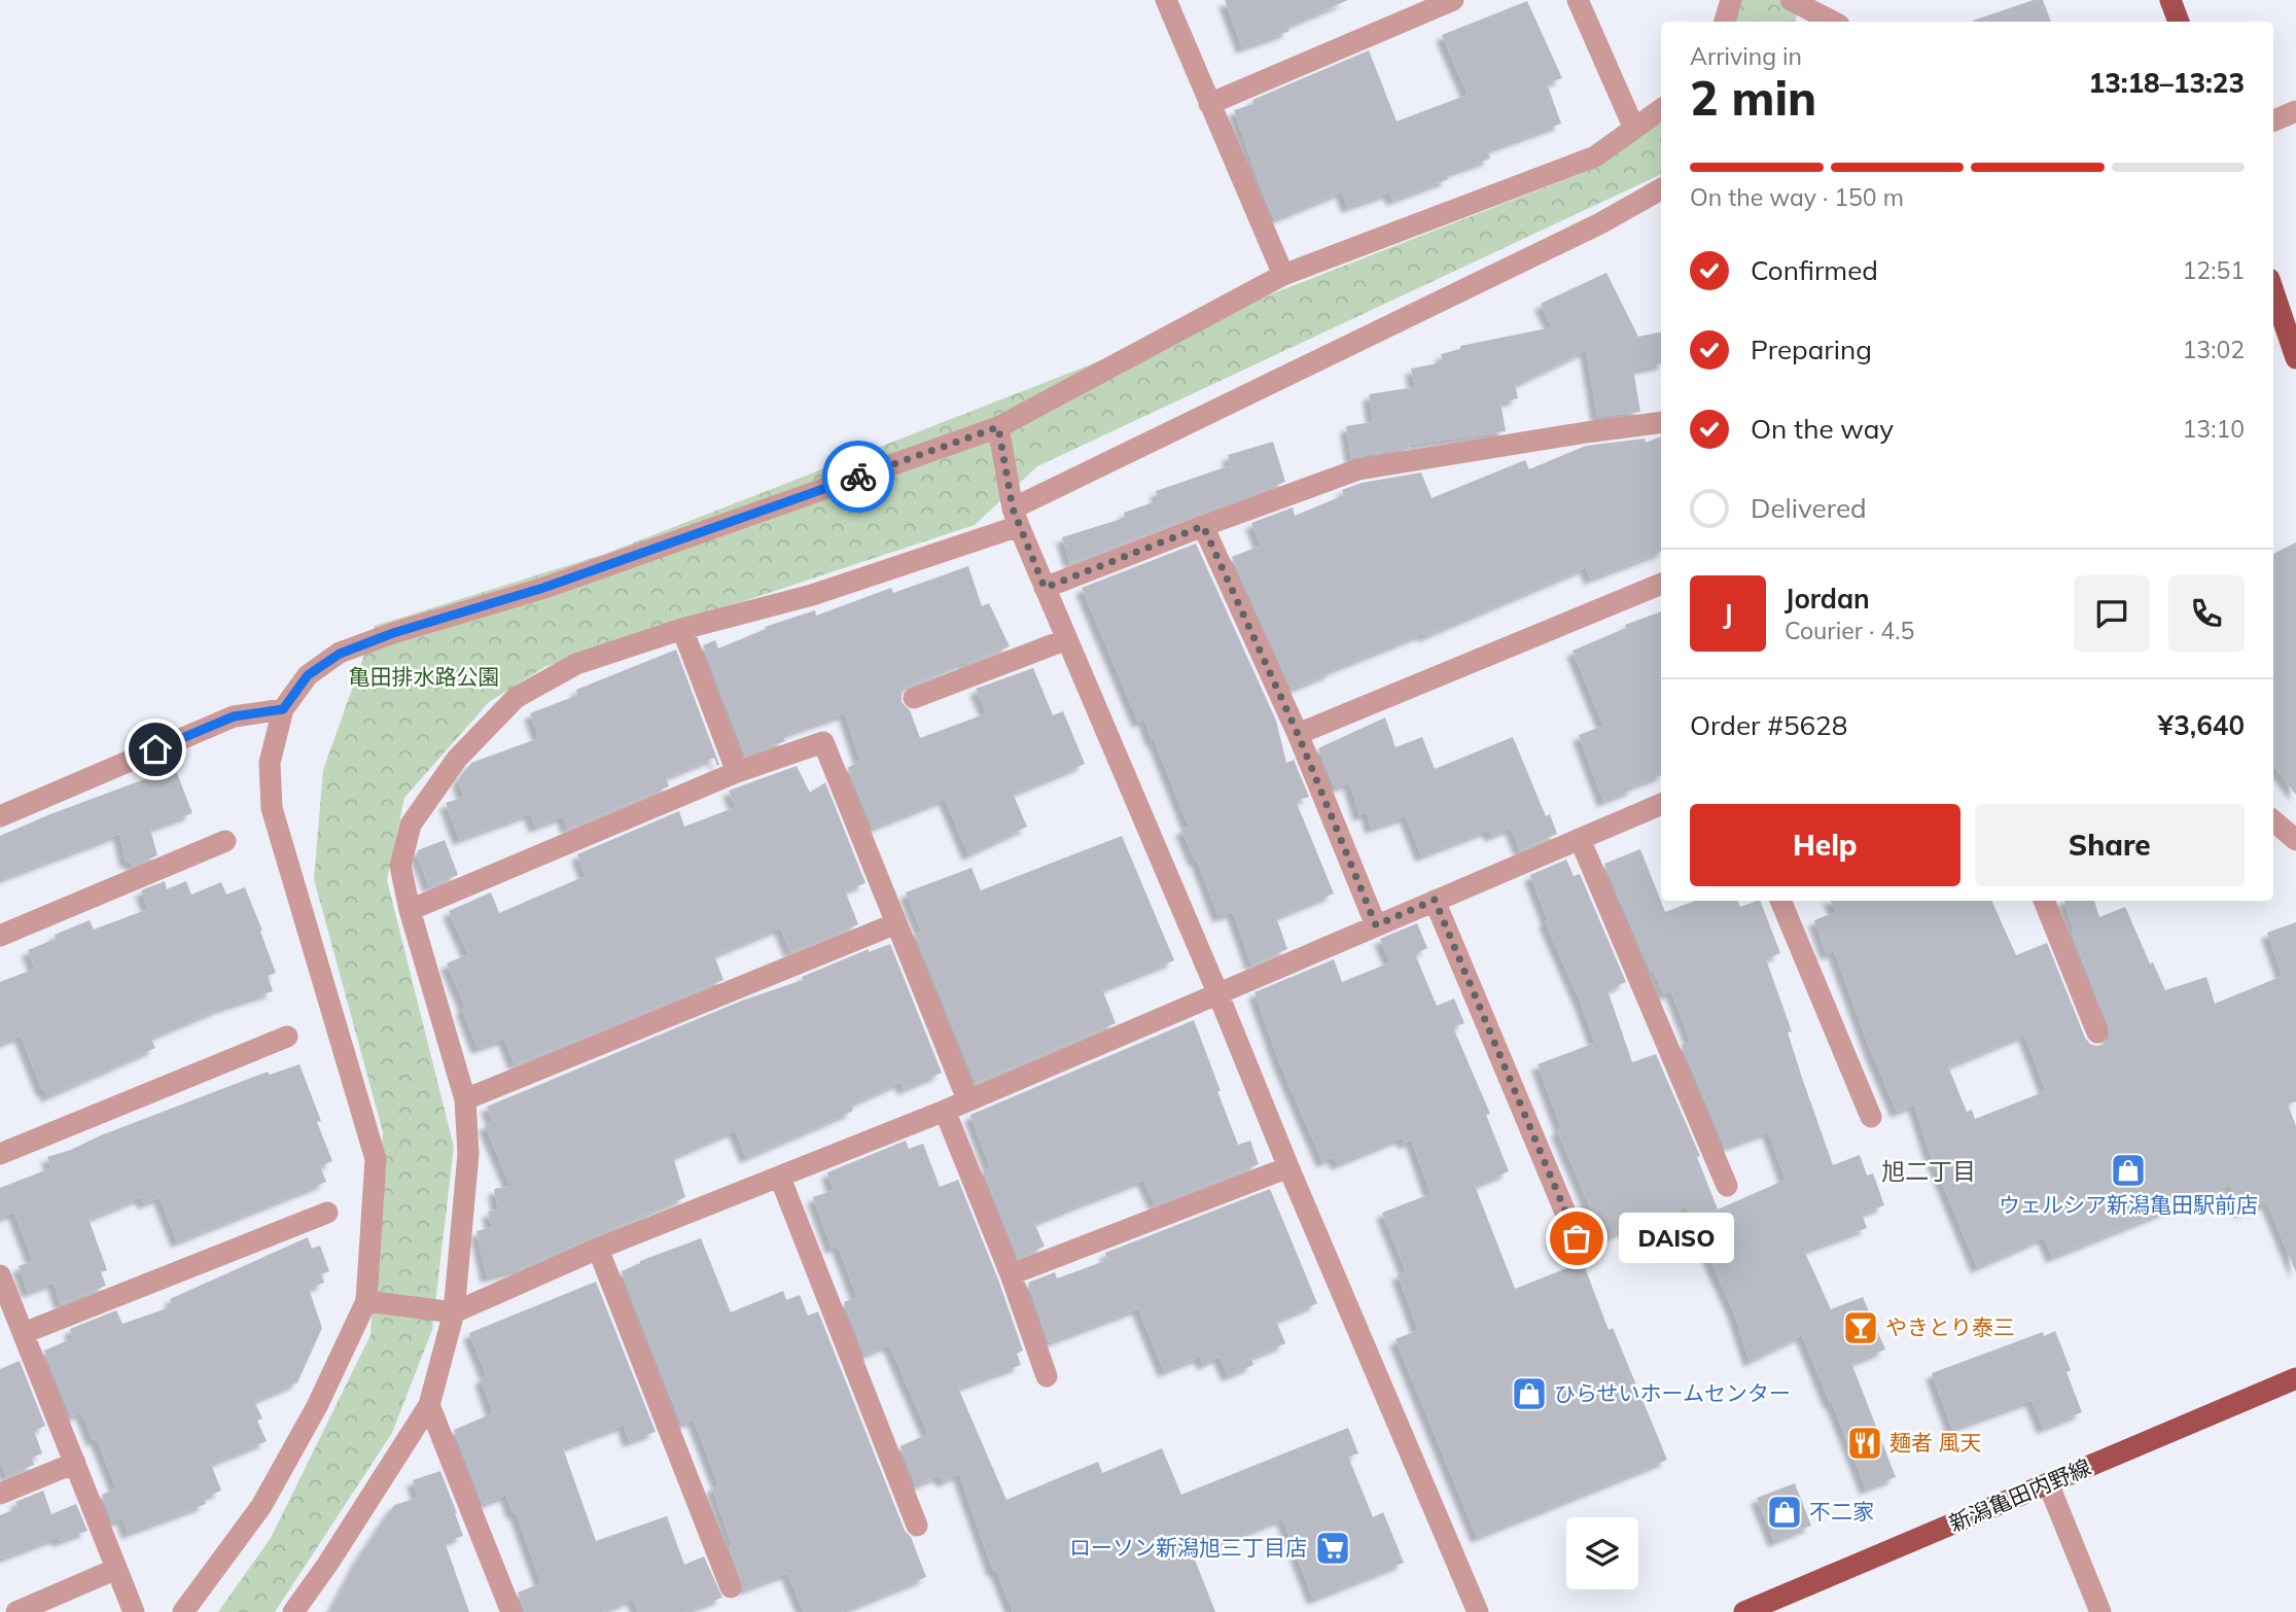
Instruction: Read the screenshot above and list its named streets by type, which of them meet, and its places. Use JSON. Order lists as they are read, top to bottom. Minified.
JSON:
{"streets":{"main road":["新潟亀田内野線"]},"districts":["旭二丁目"],"parks":["亀田排水路公園"],"places":{"shop":["ウェルシア新潟亀田駅前店","ひらせいホームセンター","不二家"],"other":["DAISO"],"bar":["やきとり泰三"],"restaurant":["麺者 風天"],"supermarket":["ローソン新潟旭三丁目店"]},"page":{"heading":["2 min","Arriving in","13:18–13:23"],"panel":["Jordan","Courier · 4.5","Order #5628","¥3,640"],"bar":"On the way · 150 m","list":[["Confirmed","12:51"],["Preparing","13:02"],["On the way","13:10"],"Delivered"],"round":"J","buttons":["Help","Share"],"bubble":"DAISO"}}
